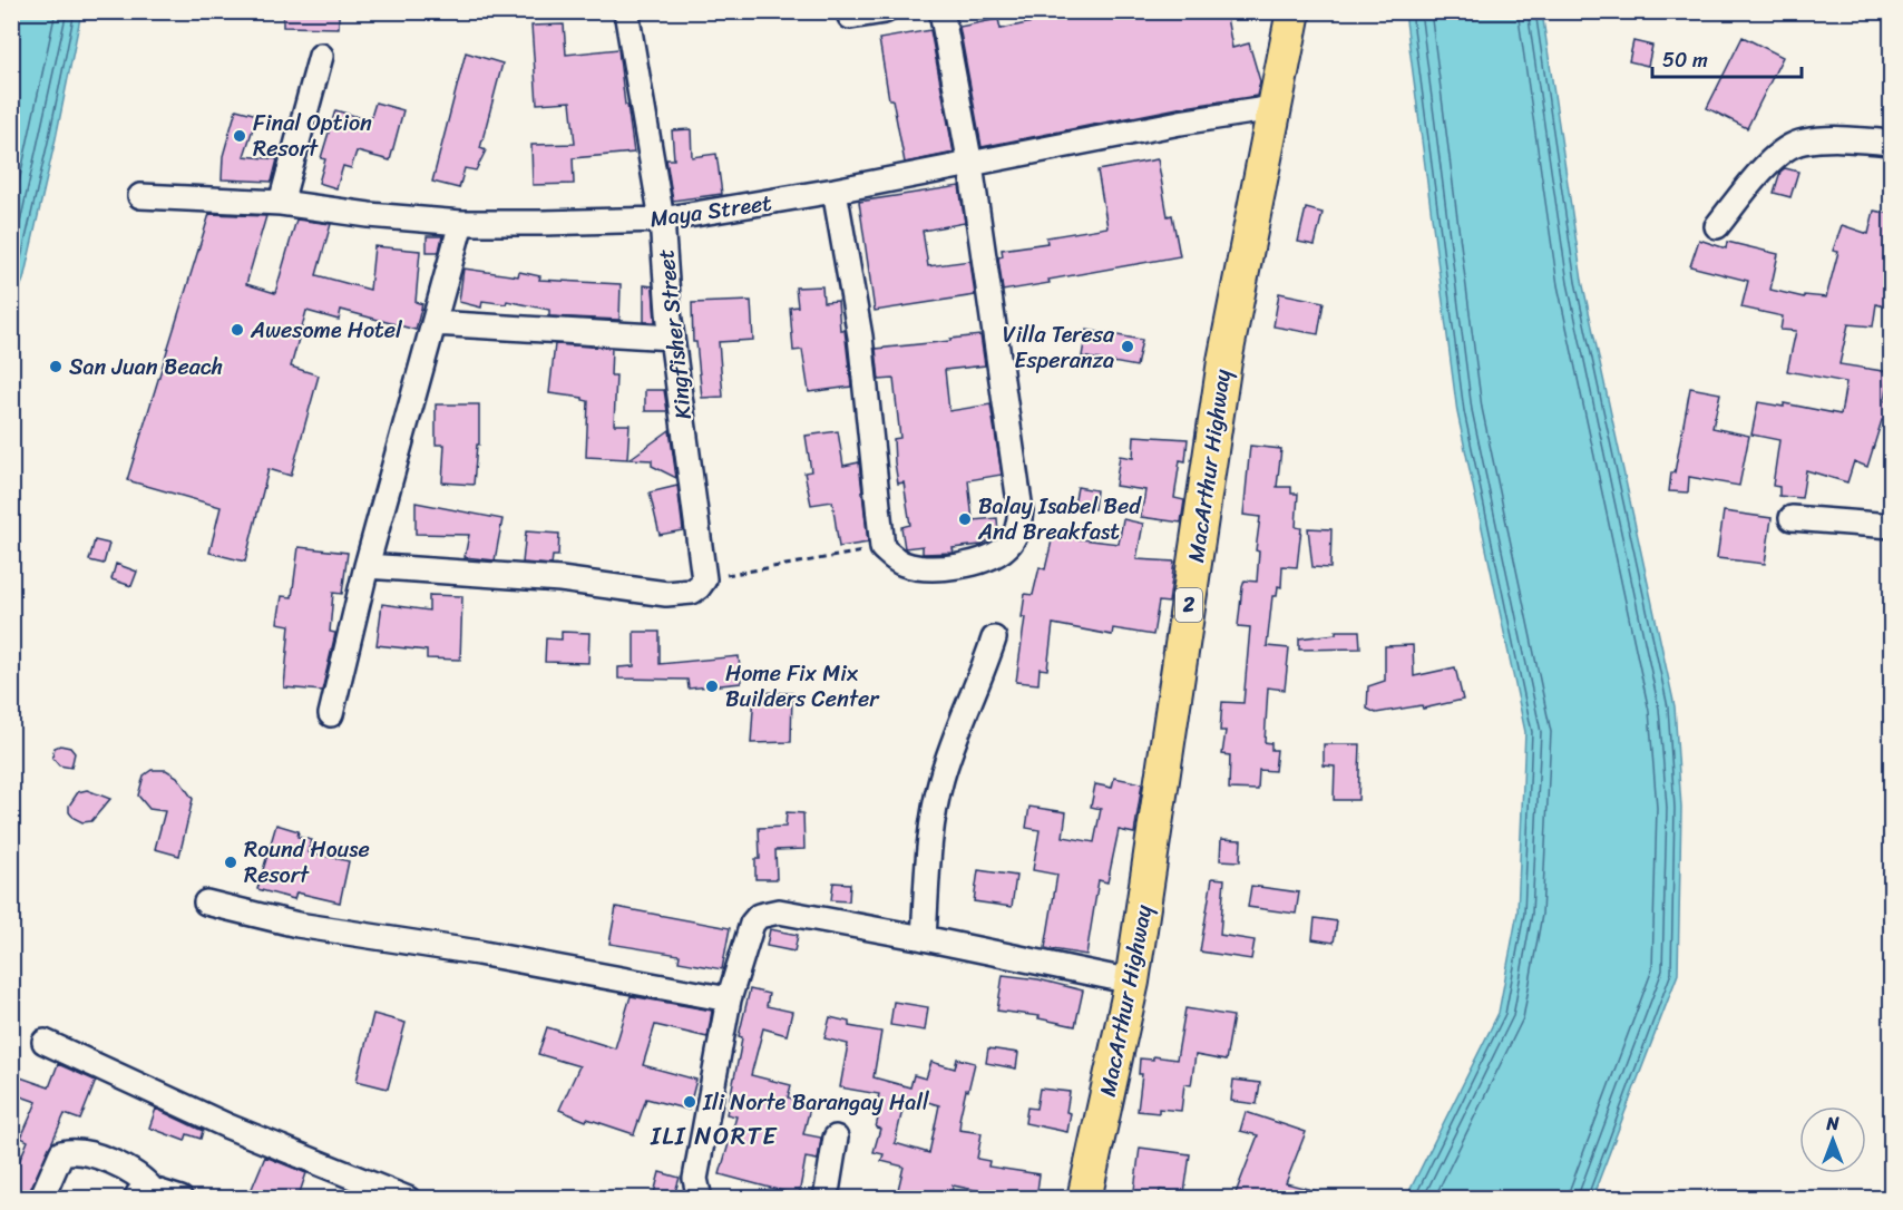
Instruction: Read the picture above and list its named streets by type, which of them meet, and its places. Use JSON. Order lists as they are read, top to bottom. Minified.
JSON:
{"streets":{"highway":["MacArthur Highway","2"],"street":["Maya Street","Kingfisher Street"]},"crossings":[["Maya Street","Kingfisher Street"],["Maya Street","MacArthur Highway"]],"districts":["ILI NORTE"],"places":["Final Option Resort","Awesome Hotel","Villa Teresa Esperanza","San Juan Beach","Balay Isabel Bed And Breakfast","Home Fix Mix Builders Center","Round House Resort","Ili Norte Barangay Hall"],"scale_bar":"50 m","north":"top"}
